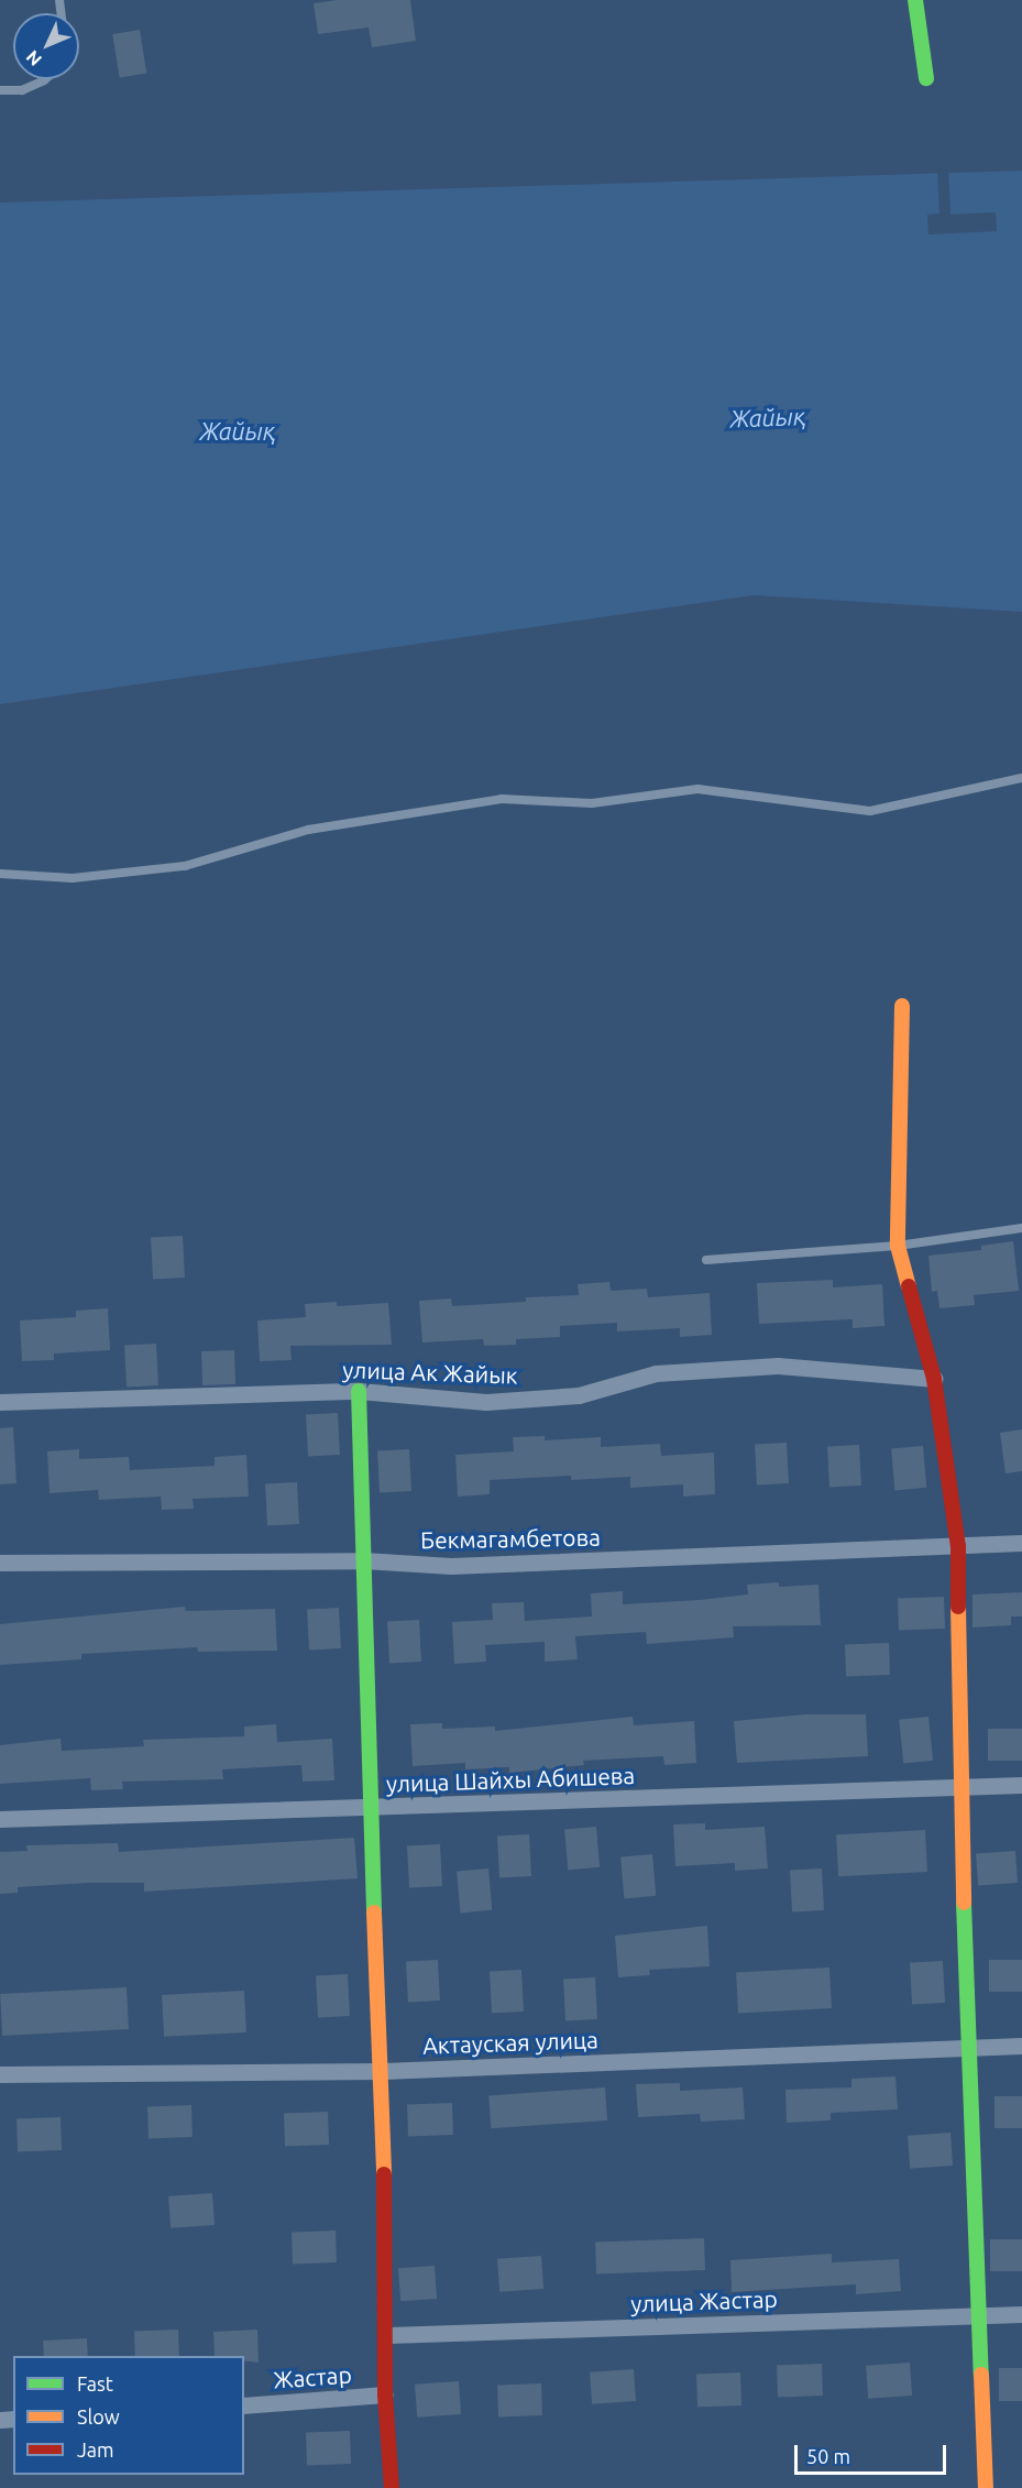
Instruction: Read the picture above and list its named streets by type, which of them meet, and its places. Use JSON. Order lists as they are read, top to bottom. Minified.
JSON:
{"streets":{"street":["улица Ак Жайык","Бекмагамбетова","улица Шайхы Абишева","Актауская улица","улица Жастар","Жастар"]},"water":["Жайық"],"legend":["Fast","Slow","Jam"],"scale_bar":"50 m","north":"bottom left"}
